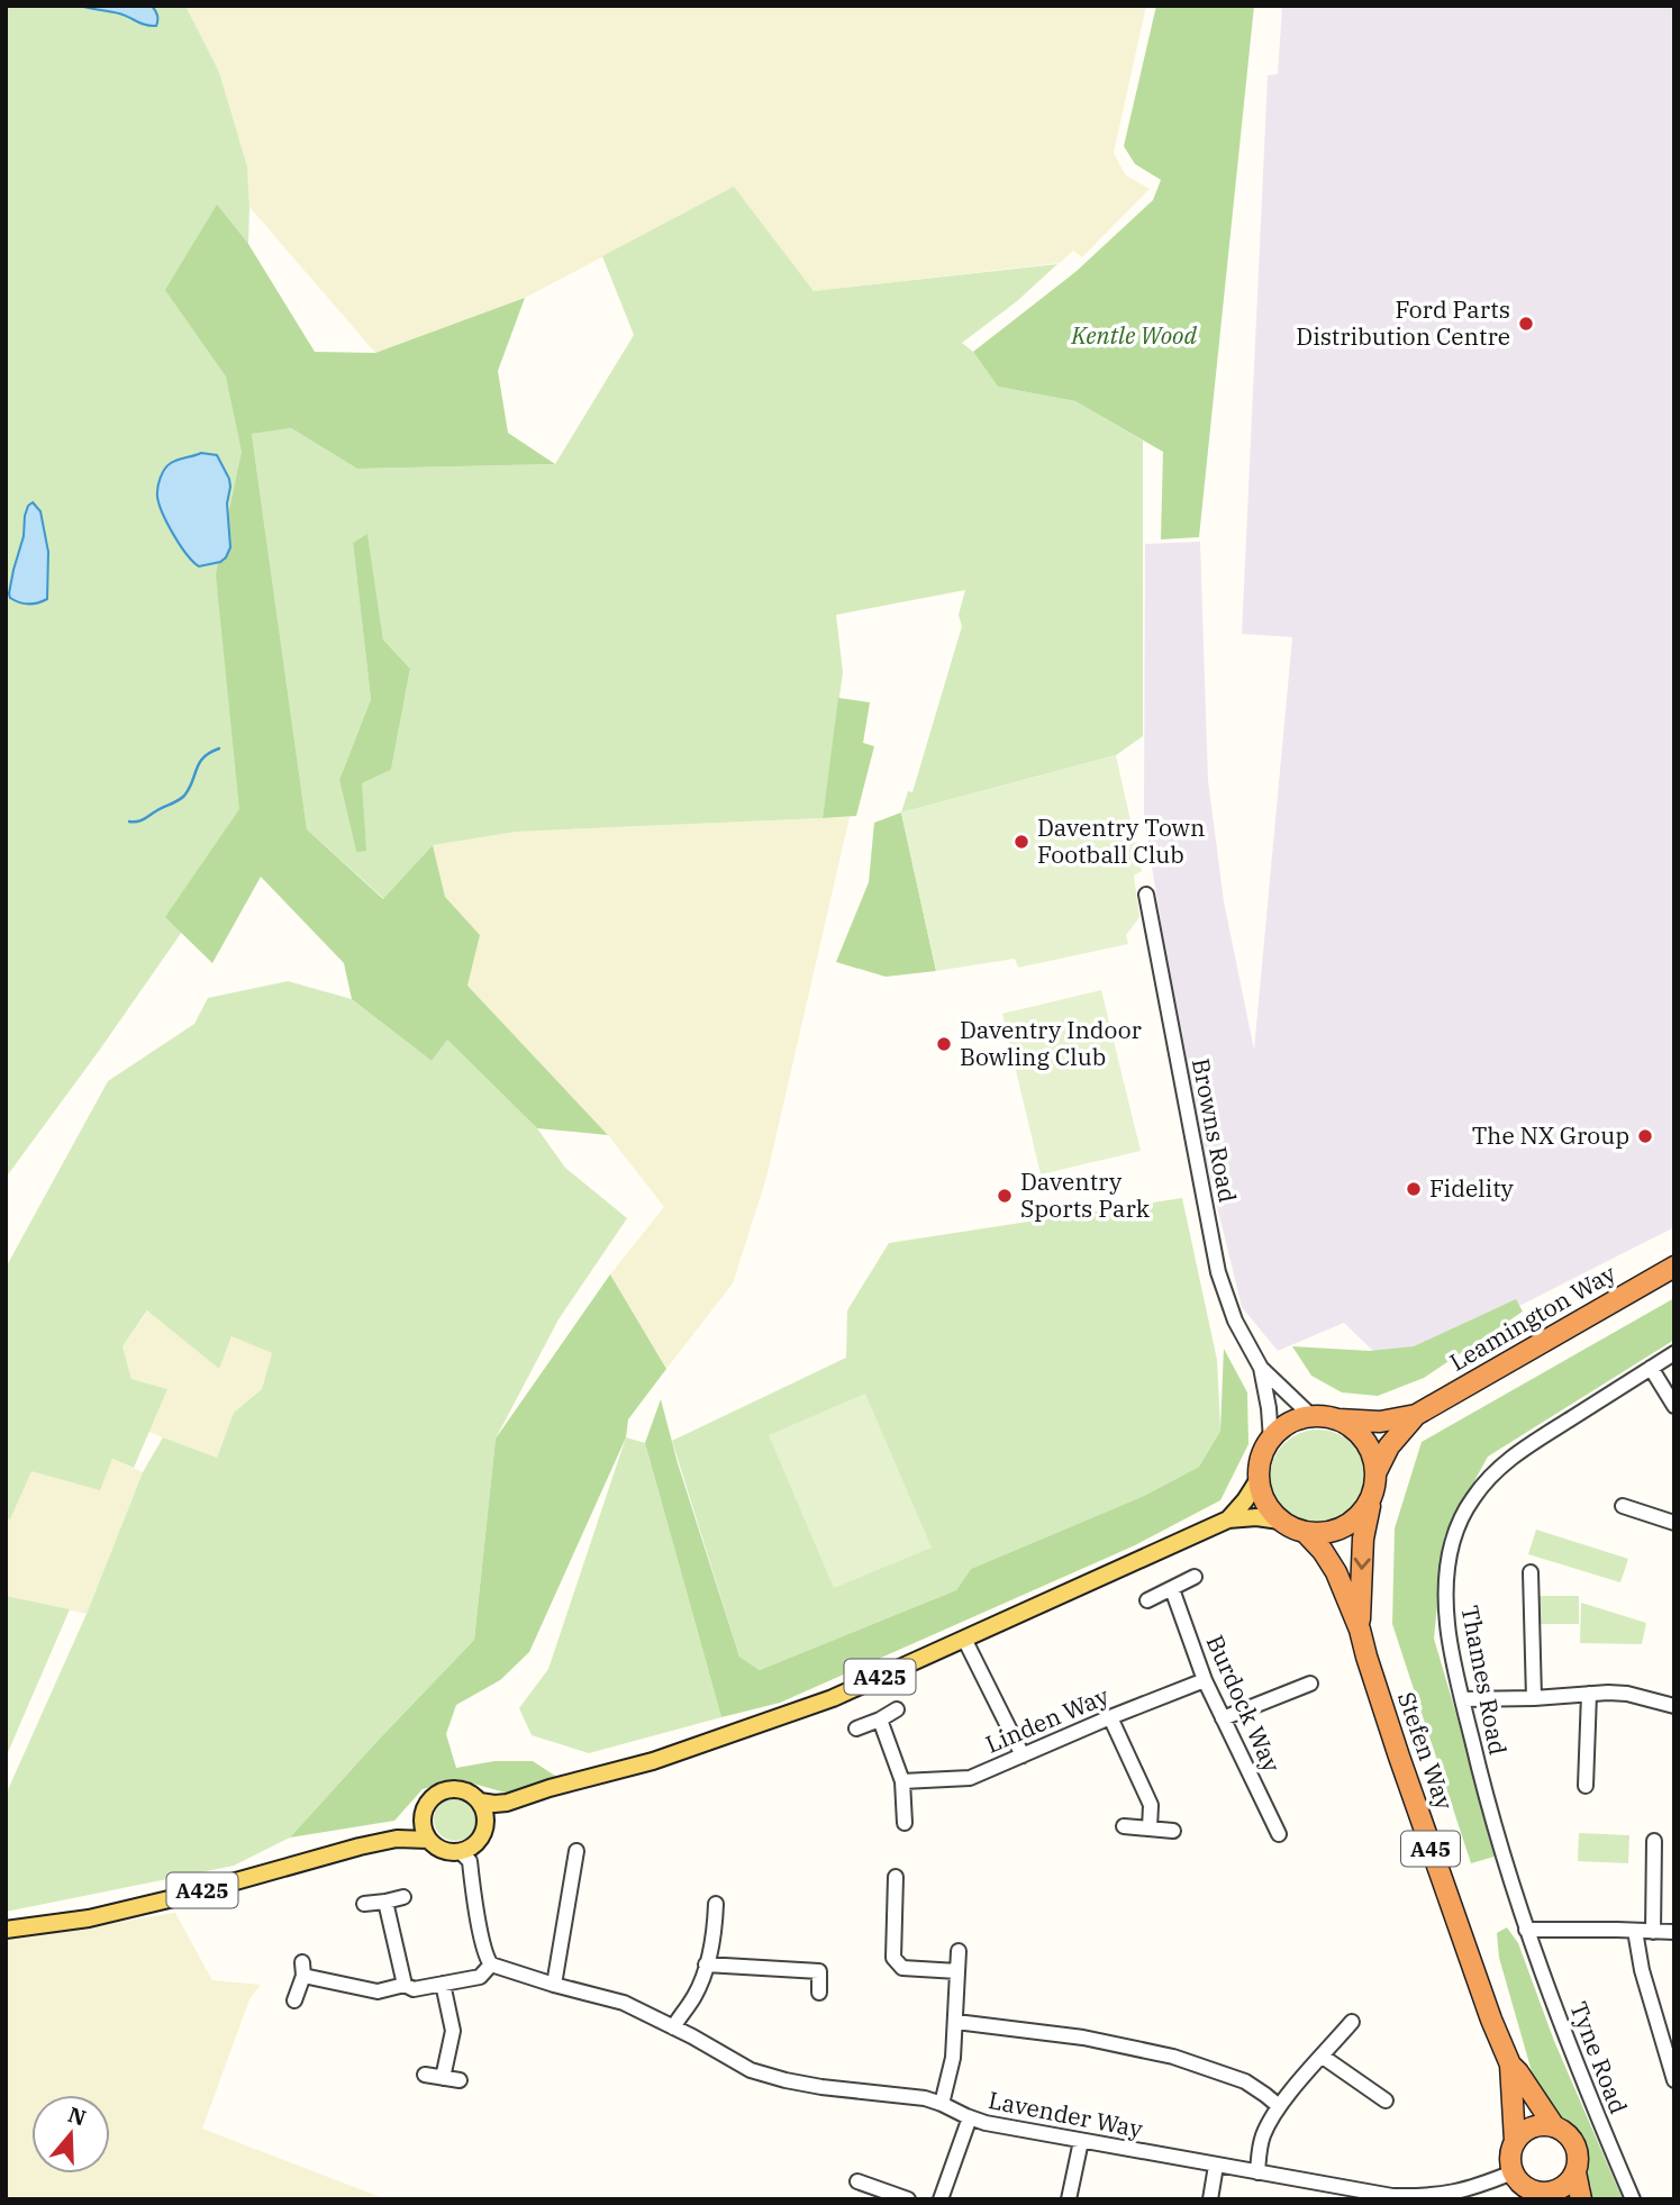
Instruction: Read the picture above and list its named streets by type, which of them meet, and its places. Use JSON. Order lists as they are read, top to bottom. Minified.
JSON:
{"streets":{"highway":["Leamington Way","Stefen Way","A45"],"main road":["A425"],"street":["Browns Road","Thames Road","Burdock Way","Linden Way","Tyne Road","Lavender Way"]},"crossings":[["Browns Road","Leamington Way"],["Browns Road","A45"],["Leamington Way","A45"],["Thames Road","Tyne Road"],["Burdock Way","Linden Way"],["Stefen Way","A45"],["Stefen Way","Lavender Way"]],"parks":["Kentle Wood"],"places":["Ford Parts Distribution Centre","Daventry Town Football Club","Daventry Indoor Bowling Club","The NX Group","Fidelity","Daventry Sports Park"],"north":"top"}
